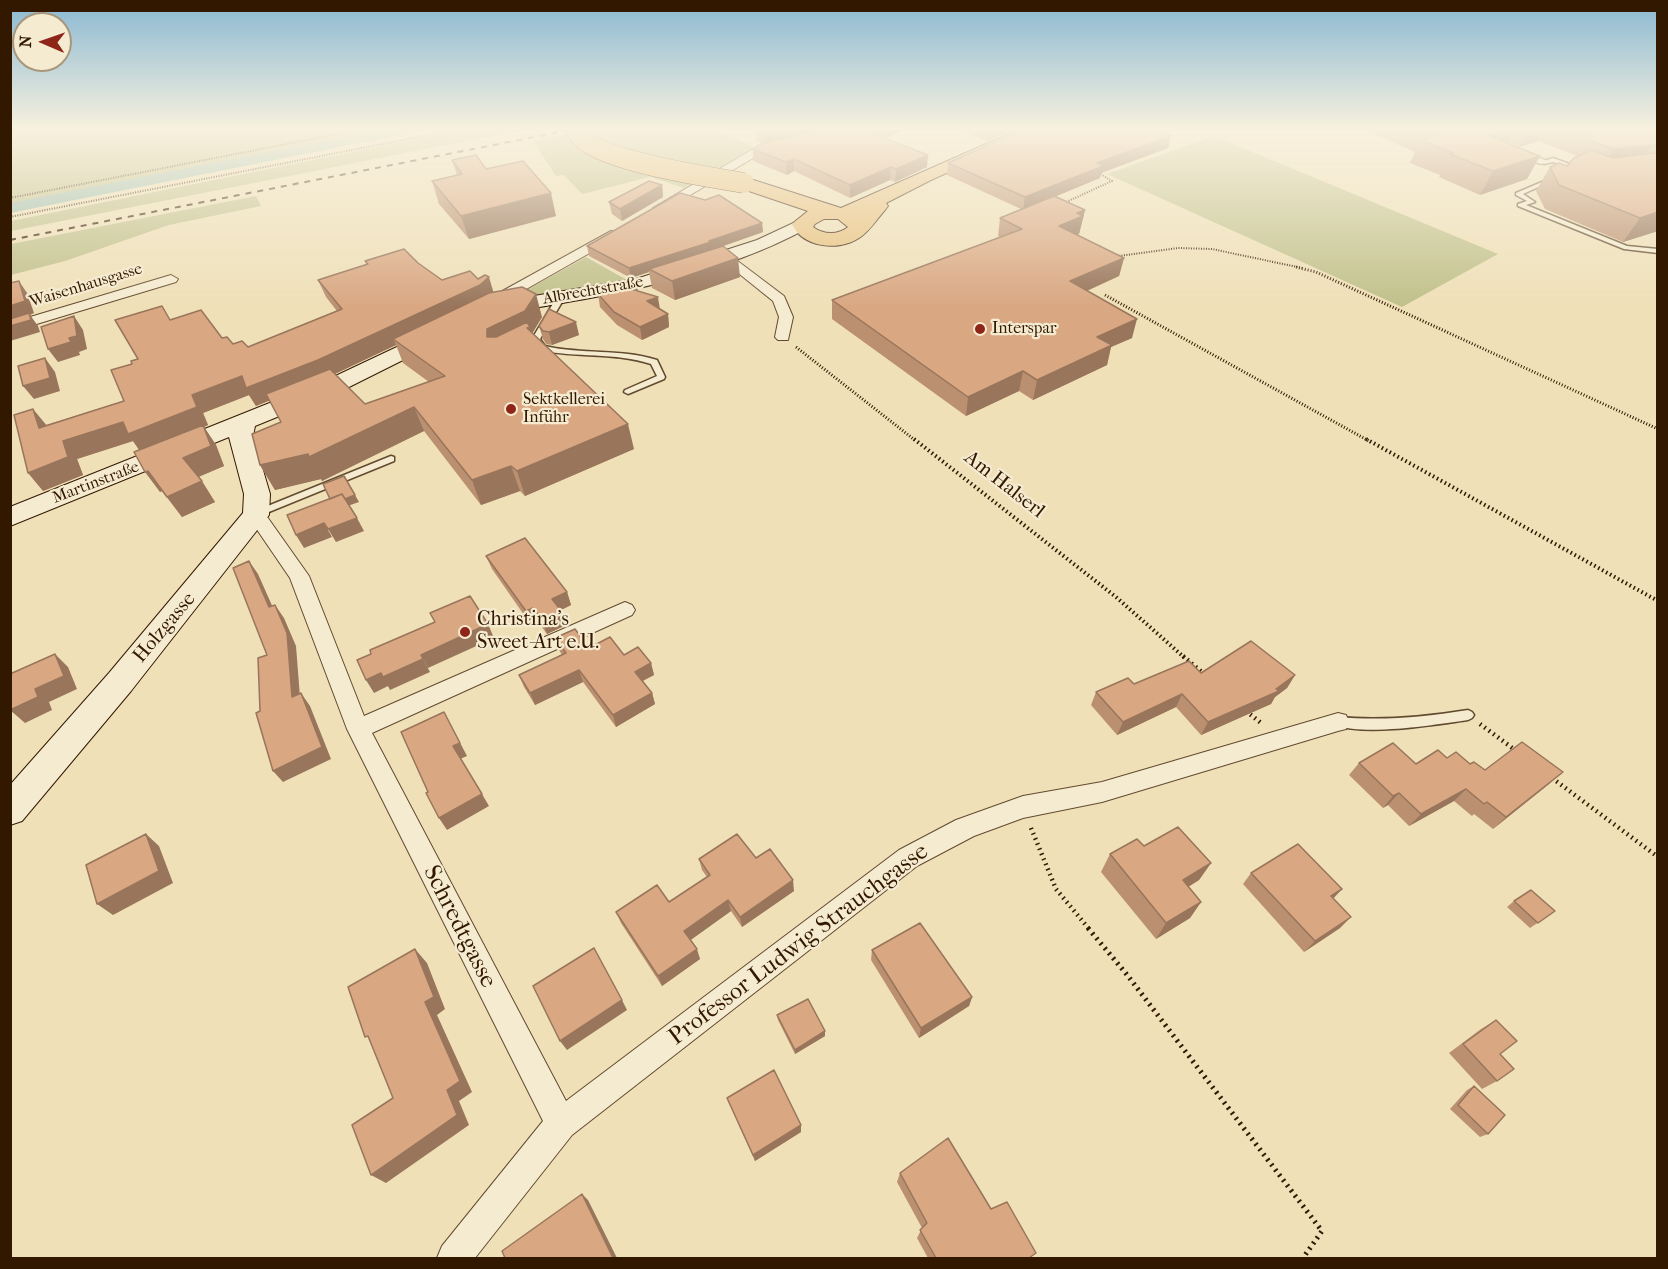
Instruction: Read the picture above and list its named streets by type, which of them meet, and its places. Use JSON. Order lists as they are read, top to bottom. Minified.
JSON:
{"streets":{"main road":["Albrechtstraße","Martinstraße","Holzgasse"],"street":["Waisenhausgasse","Schredtgasse","Professor Ludwig Strauchgasse"],"path":["Am Halserl"]},"crossings":[["Holzgasse","Schredtgasse"],["Schredtgasse","Professor Ludwig Strauchgasse"]],"places":["Interspar","Sektkellerei Inführ","Christina's Sweet-Art e.U."],"north":"left"}
